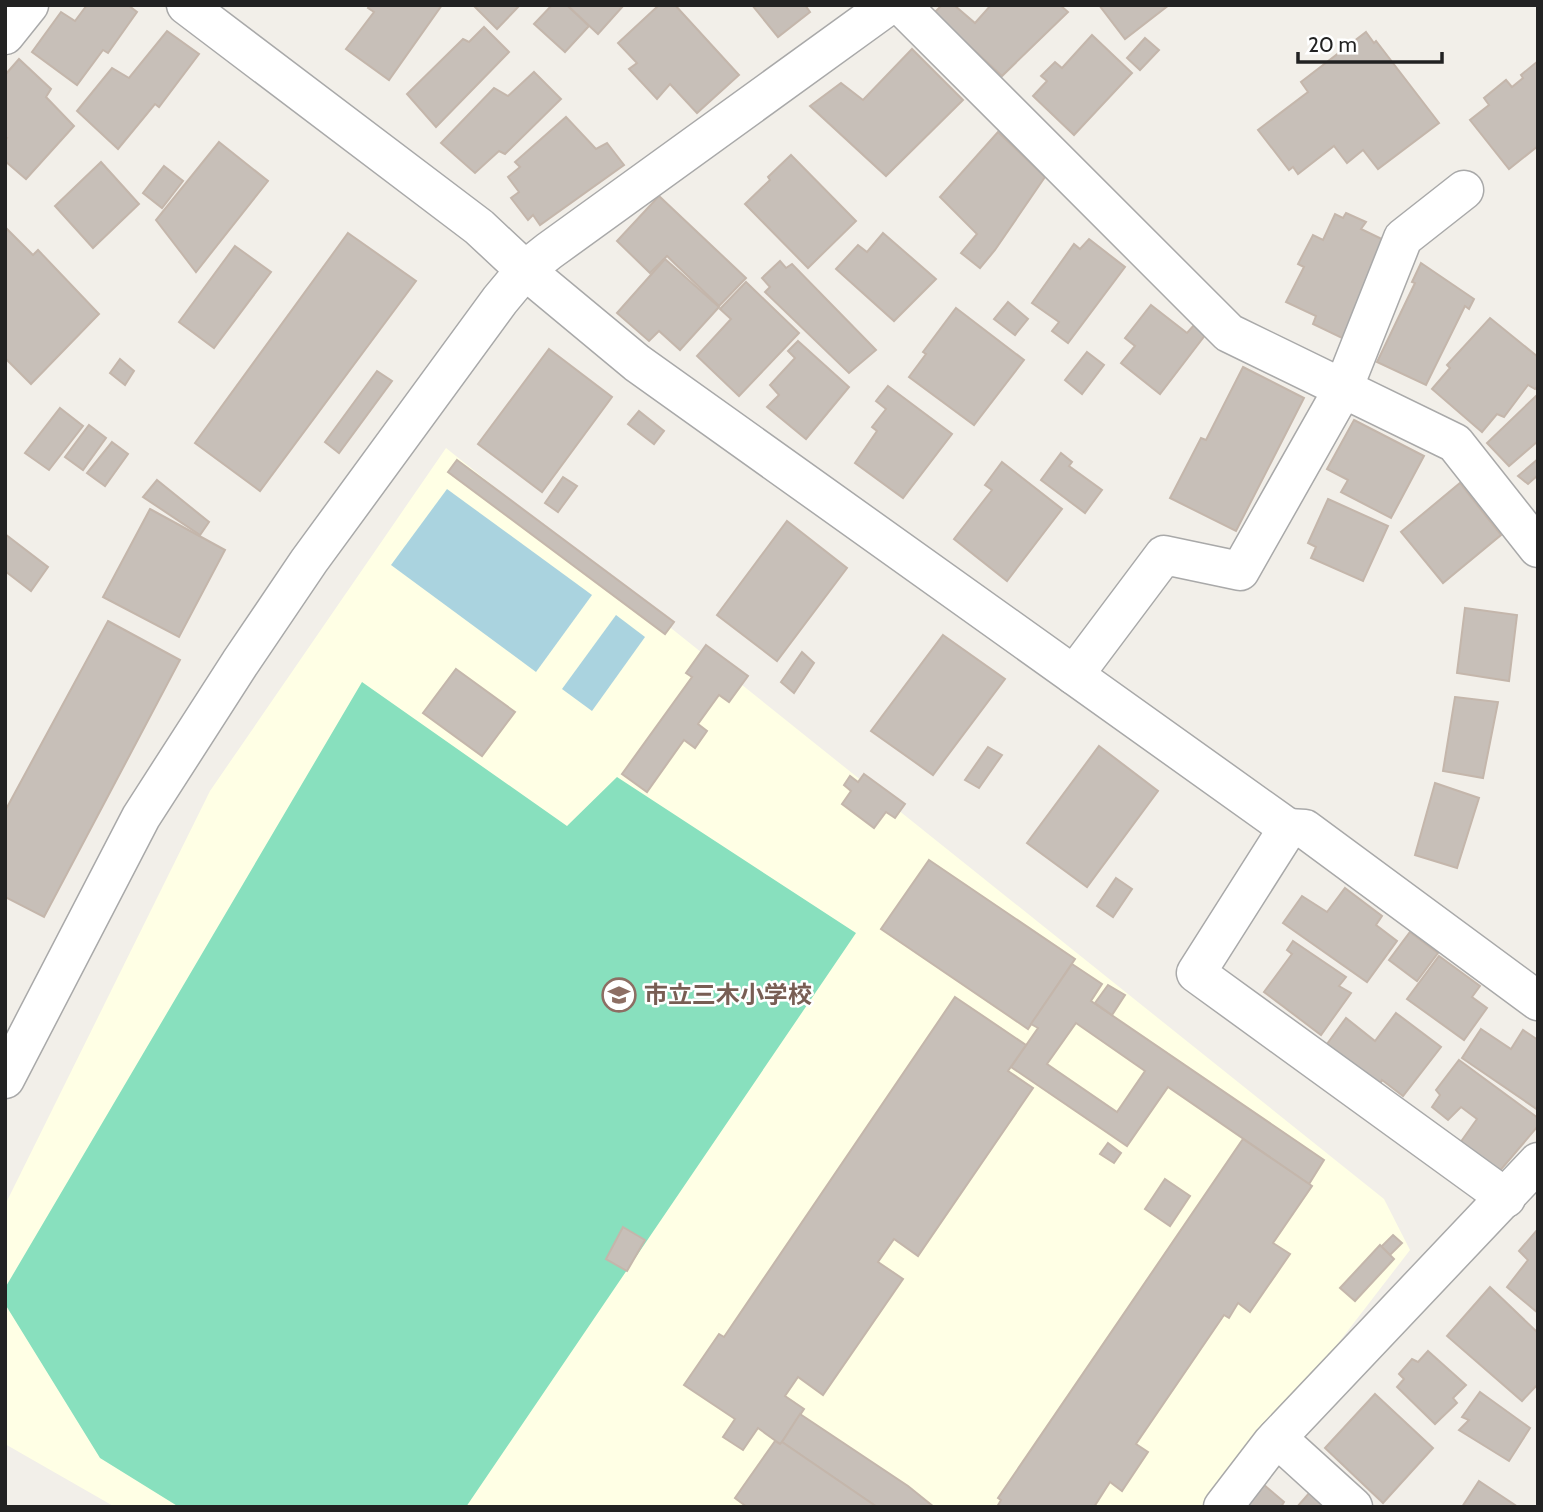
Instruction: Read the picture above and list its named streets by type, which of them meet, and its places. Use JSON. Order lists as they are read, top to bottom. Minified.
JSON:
{"places":{"school or university":["市立三木小学校"]},"scale_bar":"20 m"}
